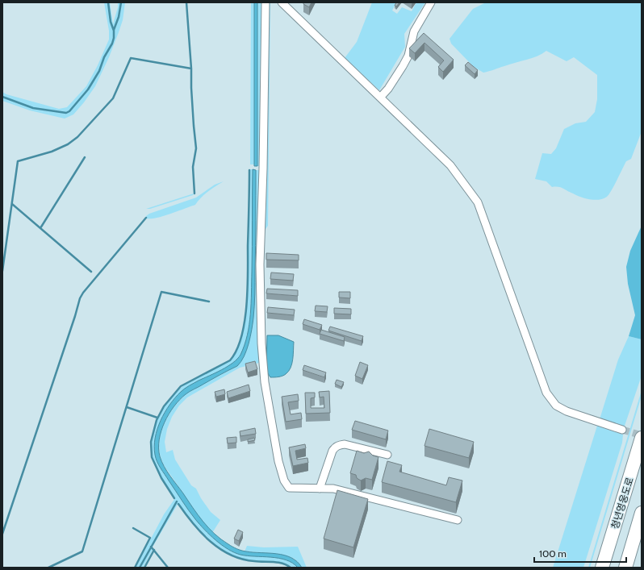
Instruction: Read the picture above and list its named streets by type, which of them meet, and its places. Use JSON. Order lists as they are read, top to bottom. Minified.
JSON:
{"streets":{"highway":["청년영웅도로"]},"scale_bar":"100 m"}
